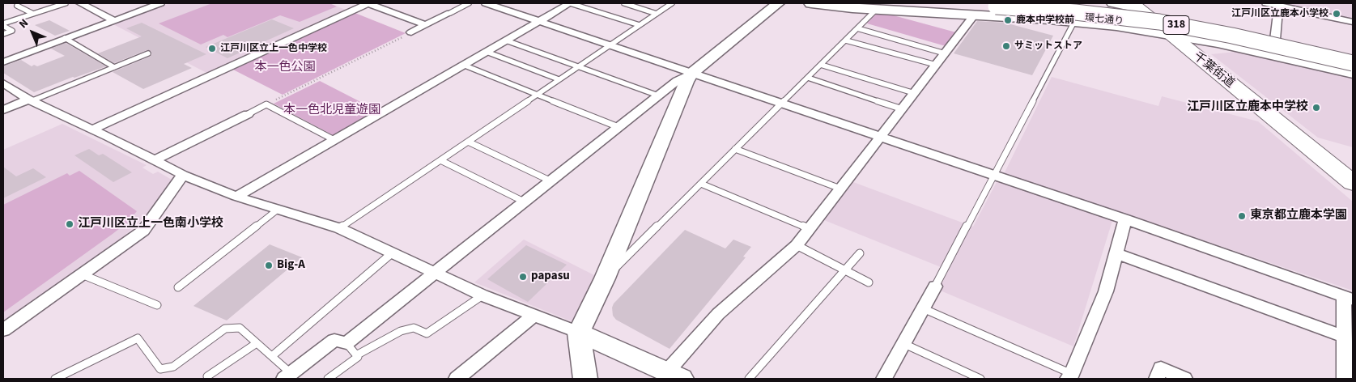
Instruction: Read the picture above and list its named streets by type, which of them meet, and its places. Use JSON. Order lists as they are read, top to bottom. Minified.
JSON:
{"streets":{"highway":["千葉街道"],"main road":["環七通り","318"]},"parks":["本一色公園","本一色北児童遊園"],"places":["江戸川区立鹿本小学校","鹿本中学校前","サミットストア","江戸川区立上一色中学校","江戸川区立鹿本中学校","東京都立鹿本学園","江戸川区立上一色南小学校","Big-A","papasu"],"north":"top left"}
